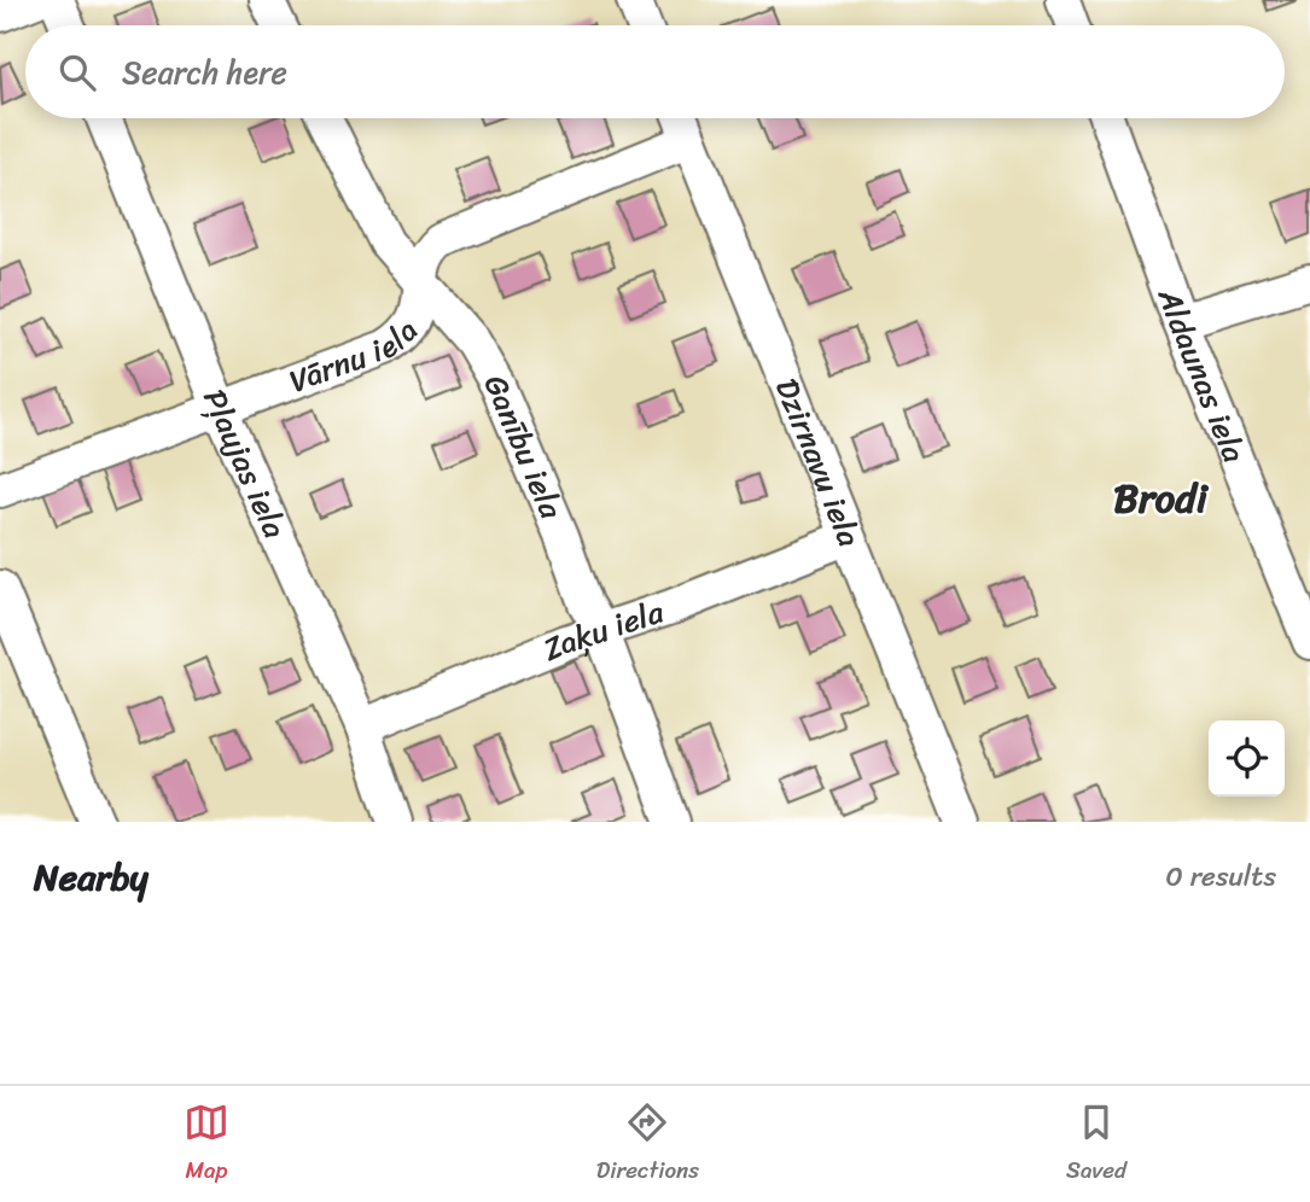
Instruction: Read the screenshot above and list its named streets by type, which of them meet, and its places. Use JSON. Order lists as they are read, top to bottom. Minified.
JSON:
{"streets":{"street":["Vārnu iela","Aldaunas iela","Ganību iela","Pļaujas iela","Dzirnavu iela","Zaķu iela"]},"crossings":[["Vārnu iela","Ganību iela"],["Vārnu iela","Pļaujas iela"],["Vārnu iela","Dzirnavu iela"],["Ganību iela","Zaķu iela"],["Pļaujas iela","Zaķu iela"],["Dzirnavu iela","Zaķu iela"]],"districts":["Brodi"],"page":{"search":"Search here","heading":["Nearby","0 results"],"nav":["Map","Directions","Saved"]}}
